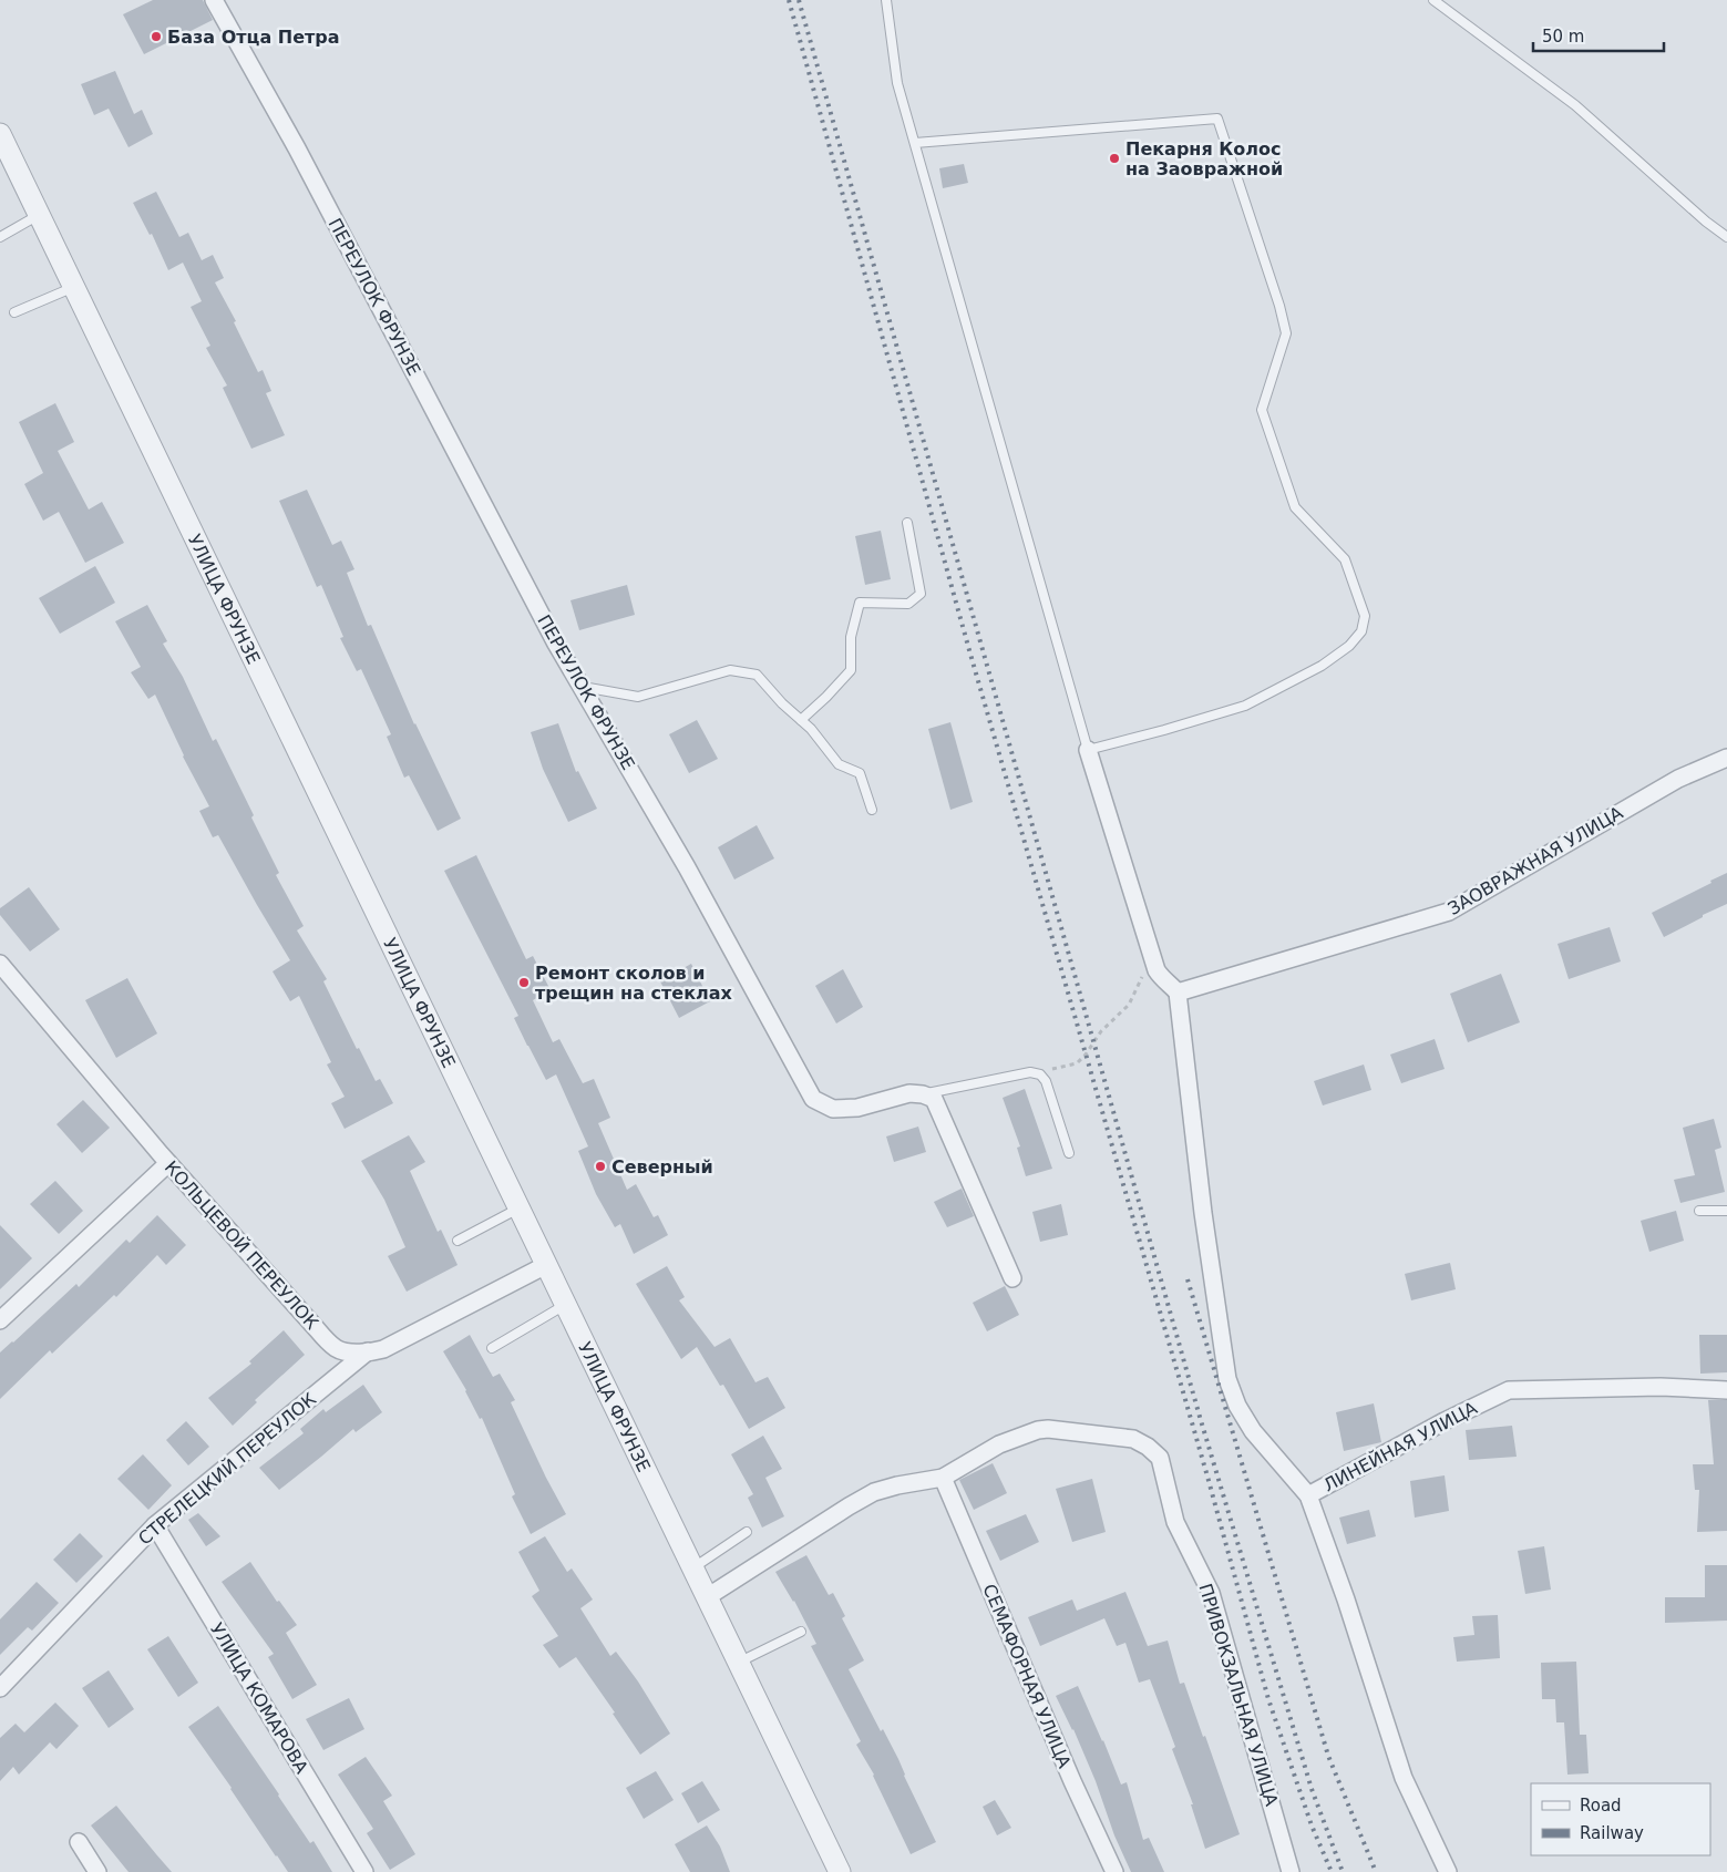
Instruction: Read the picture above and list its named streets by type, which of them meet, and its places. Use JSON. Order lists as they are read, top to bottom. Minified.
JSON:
{"streets":{"street":["ПЕРЕУЛОК ФРУНЗЕ","УЛИЦА ФРУНЗЕ","ЗАОВРАЖНАЯ УЛИЦА","КОЛЬЦЕВОЙ ПЕРЕУЛОК","ЛИНЕЙНАЯ УЛИЦА","СТРЕЛЕЦКИЙ ПЕРЕУЛОК","СЕМАФОРНАЯ УЛИЦА","ПРИВОКЗАЛЬНАЯ УЛИЦА","УЛИЦА КОМАРОВА"]},"crossings":[["УЛИЦА ФРУНЗЕ","КОЛЬЦЕВОЙ ПЕРЕУЛОК"],["КОЛЬЦЕВОЙ ПЕРЕУЛОК","СТРЕЛЕЦКИЙ ПЕРЕУЛОК"],["СТРЕЛЕЦКИЙ ПЕРЕУЛОК","УЛИЦА КОМАРОВА"],["СЕМАФОРНАЯ УЛИЦА","ПРИВОКЗАЛЬНАЯ УЛИЦА"]],"places":["База Отца Петра","Пекарня Колос на Заовражной","Ремонт сколов и трещин на стеклах","Северный"],"legend":["Road","Railway"],"scale_bar":"50 m"}
